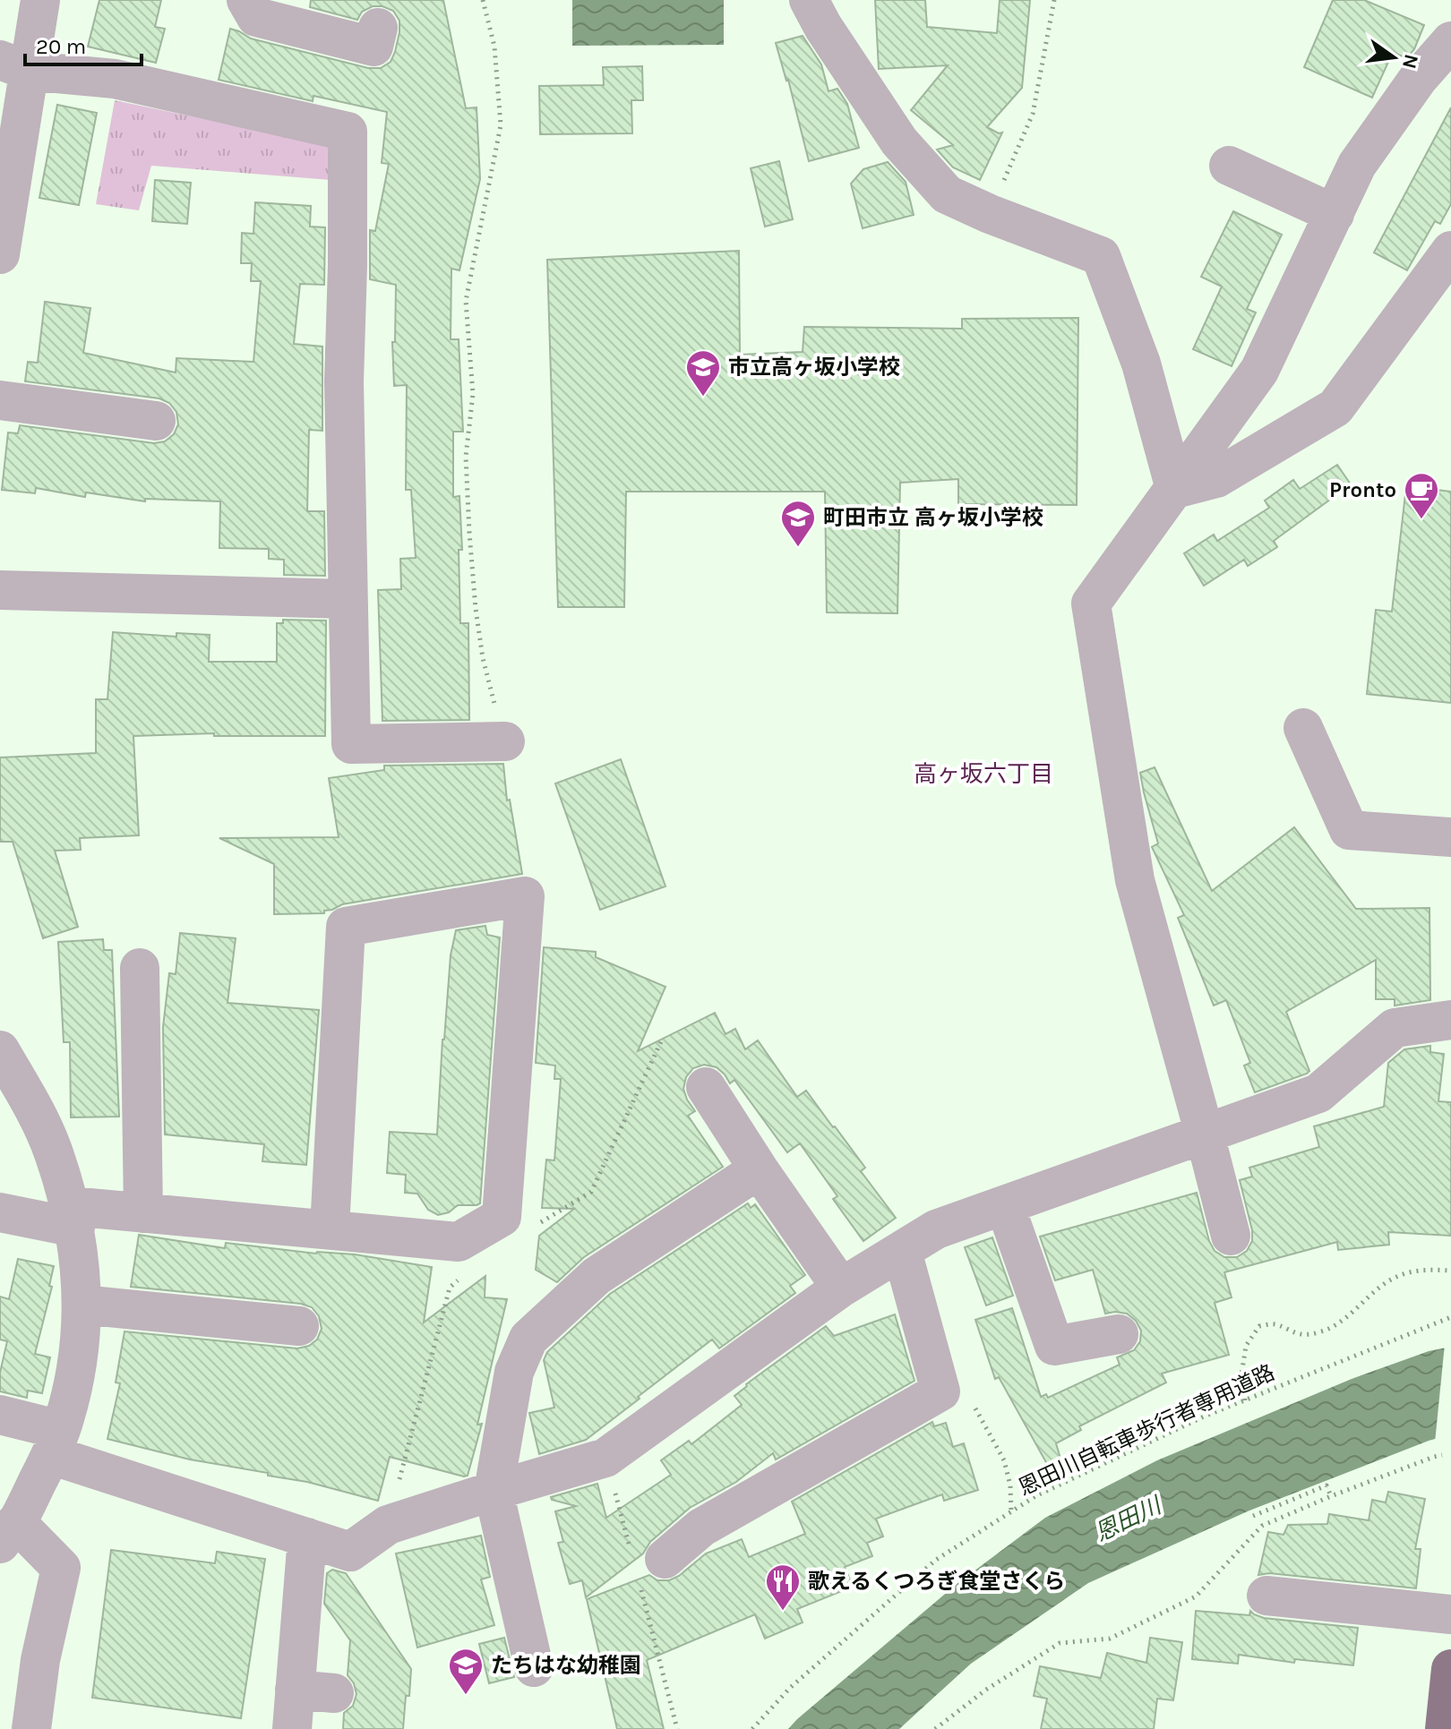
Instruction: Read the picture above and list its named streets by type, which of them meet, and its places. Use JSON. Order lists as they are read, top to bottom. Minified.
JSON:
{"streets":{"path":["恩田川自転車歩行者専用道路"]},"districts":["高ヶ坂六丁目"],"water":["恩田川"],"places":{"school or university":["市立高ヶ坂小学校","町田市立 高ヶ坂小学校","たちはな幼稚園"],"cafe":["Pronto"],"restaurant":["歌えるくつろぎ食堂さくら"]},"scale_bar":"20 m","north":"right"}
